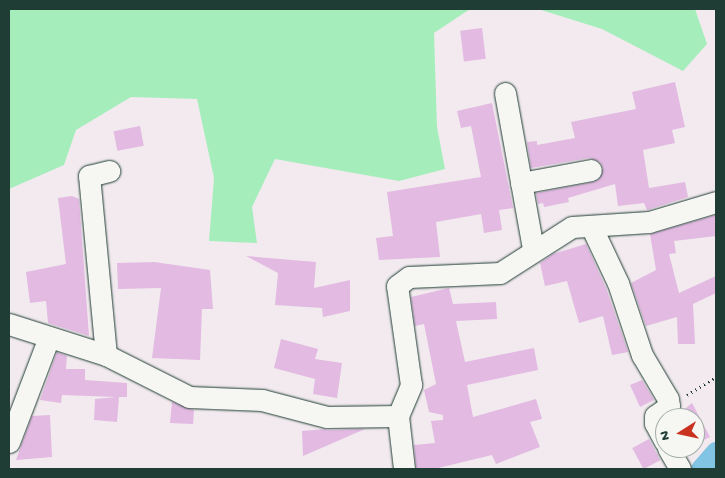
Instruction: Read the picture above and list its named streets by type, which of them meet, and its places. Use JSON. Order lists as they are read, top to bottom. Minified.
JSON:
{"north":"left"}
